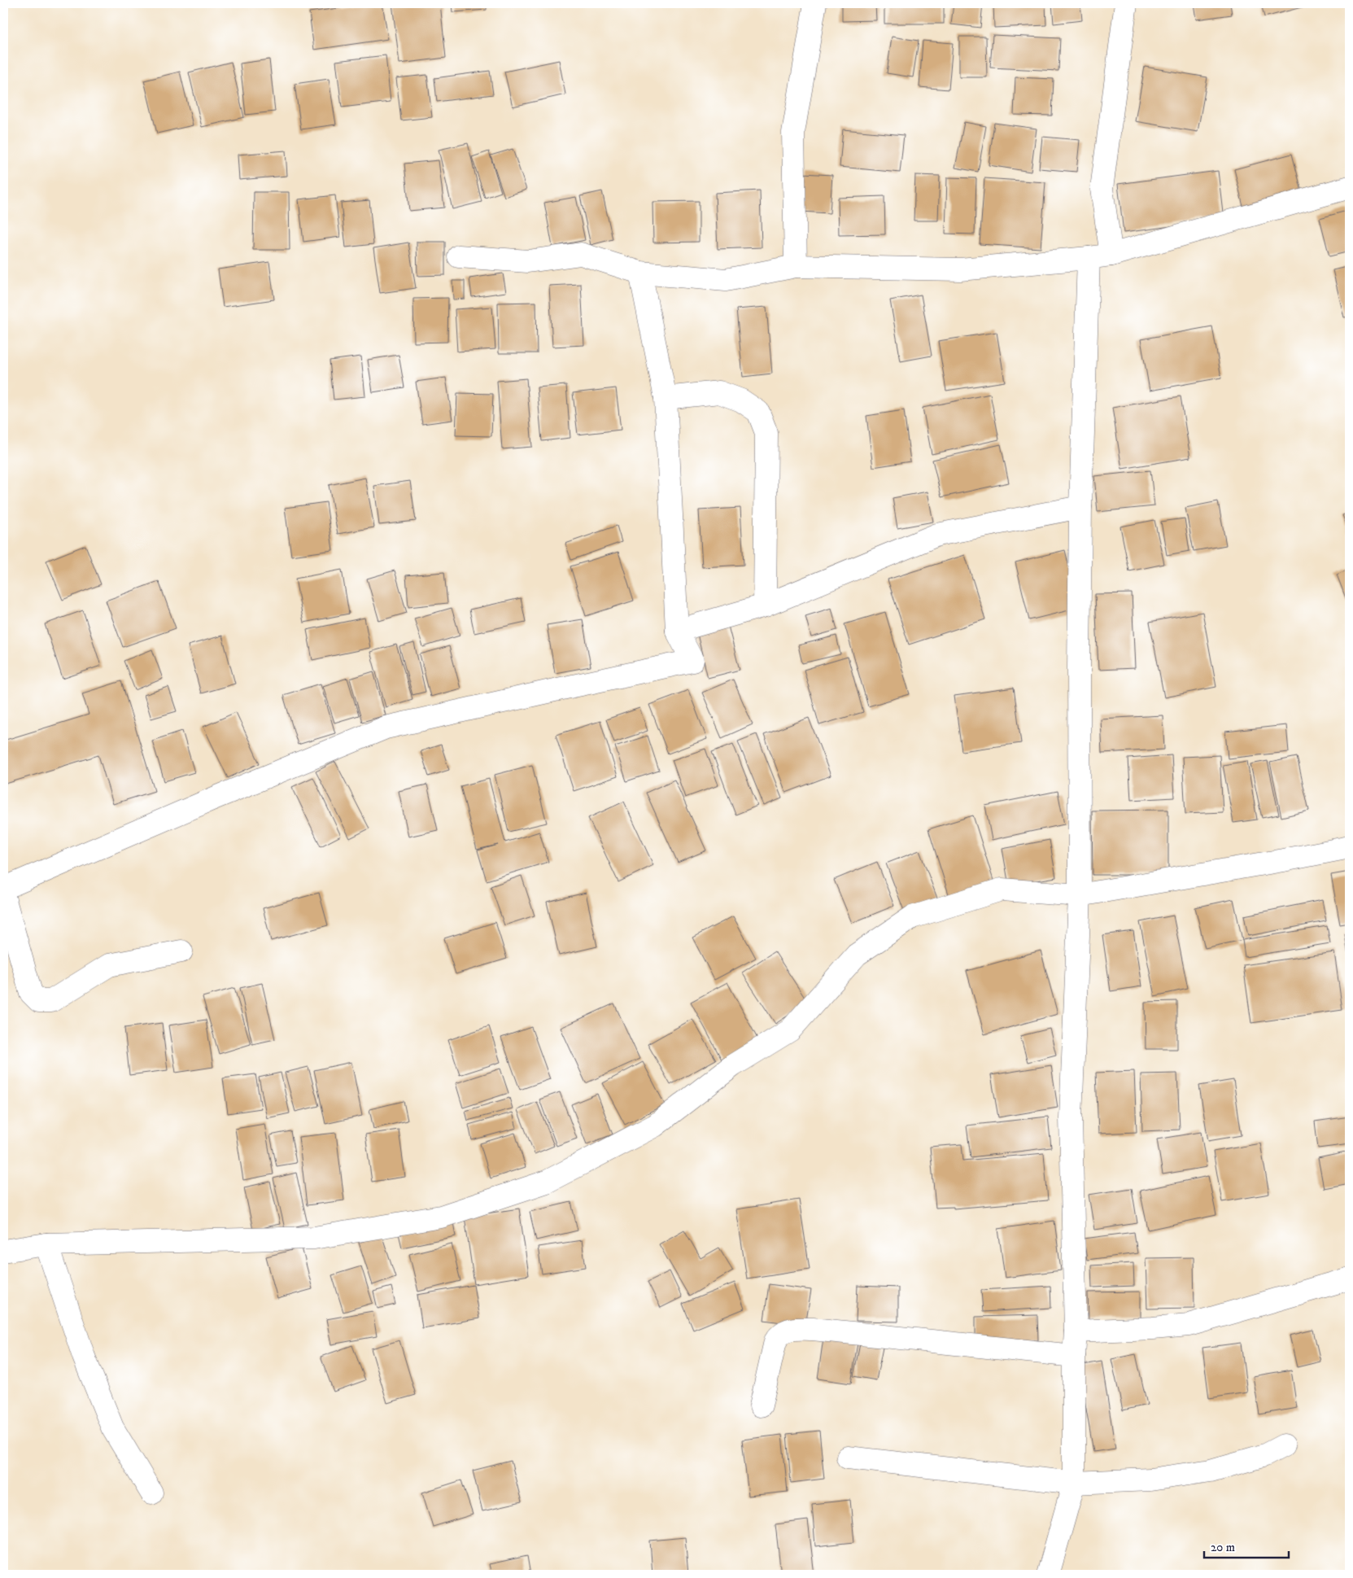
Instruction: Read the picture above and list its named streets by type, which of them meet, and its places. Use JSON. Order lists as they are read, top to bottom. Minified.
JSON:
{"scale_bar":"20 m"}
